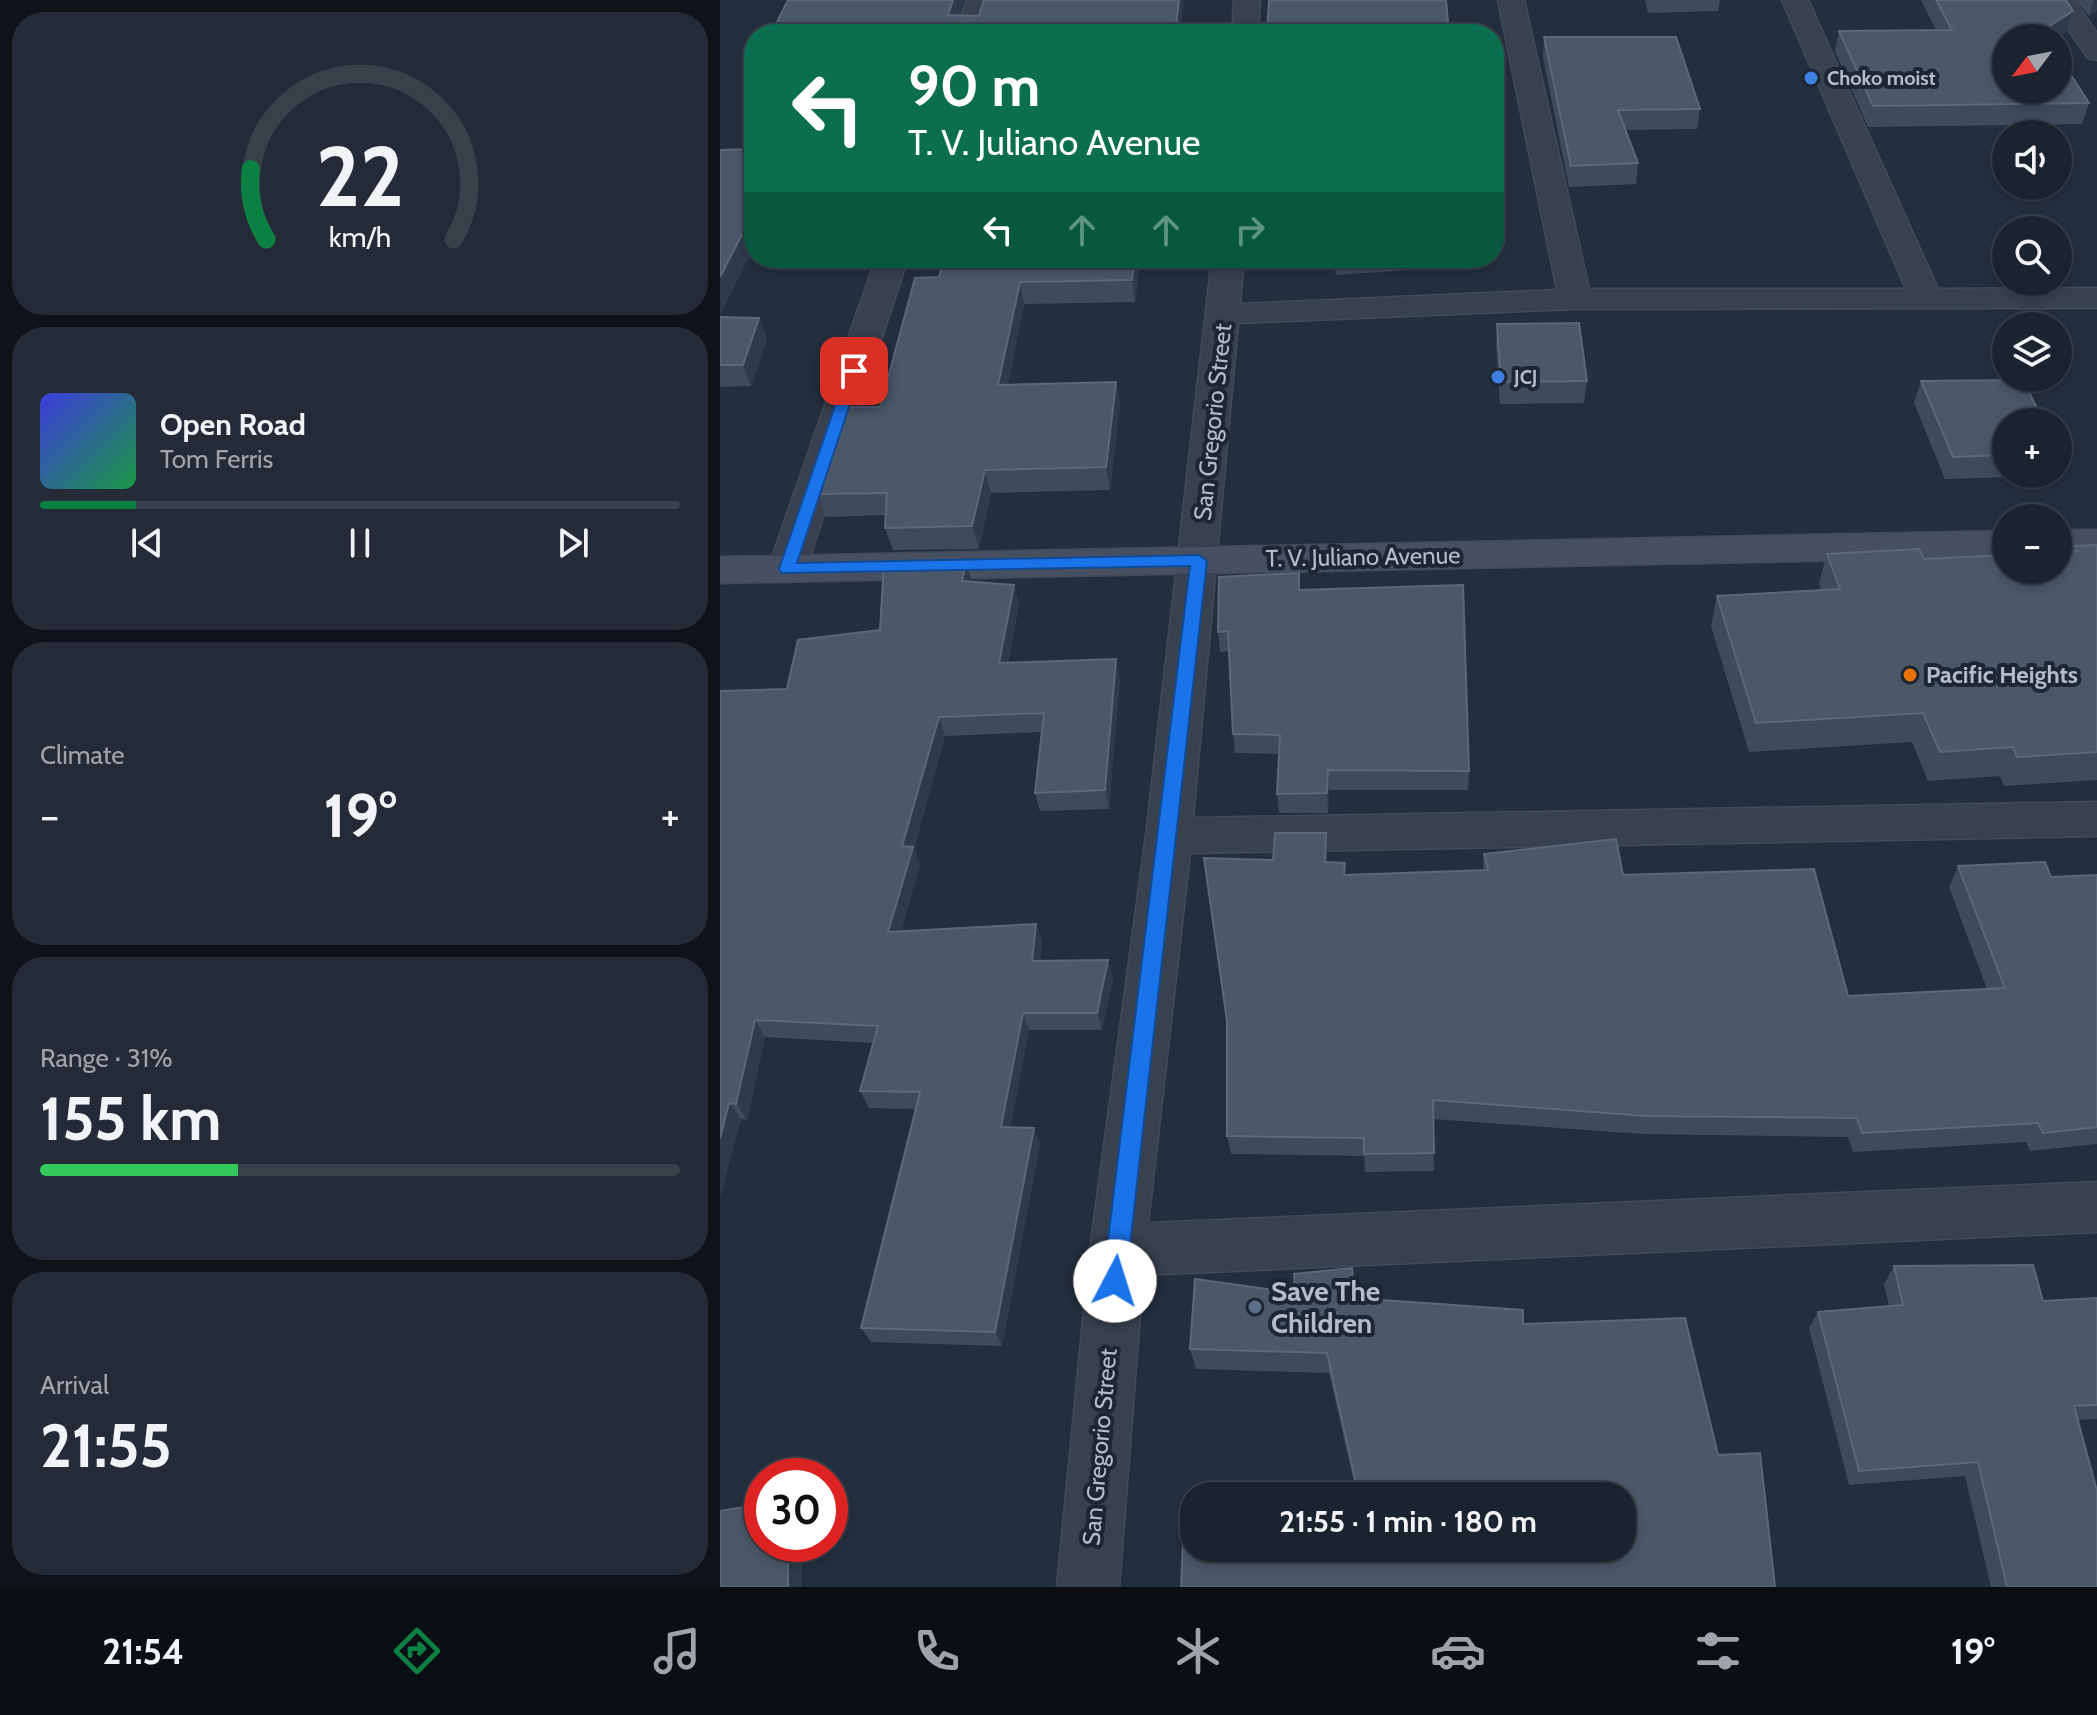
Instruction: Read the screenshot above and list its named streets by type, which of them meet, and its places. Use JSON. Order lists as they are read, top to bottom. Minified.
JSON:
{"streets":{"main road":["T. V. Juliano Avenue"],"street":["San Gregorio Street"]},"crossings":[["San Gregorio Street","T. V. Juliano Avenue"]],"places":["Choko moist","JCJ","Pacific Heights","Save The Children"],"north":"bottom left","page":{"map_buttons":["+","−"],"turn":["90 m","T. V. Juliano Avenue"],"song":["Open Road","Tom Ferris"],"tile":["Climate",["Range · 31%","155 km"],["Arrival","21:55"]],"heat":["−","19°","+"],"limit":"30","trip":"21:55 · 1 min · 180 m","tabs":["21:54","19°"],"gauge":["22","km/h"]}}
